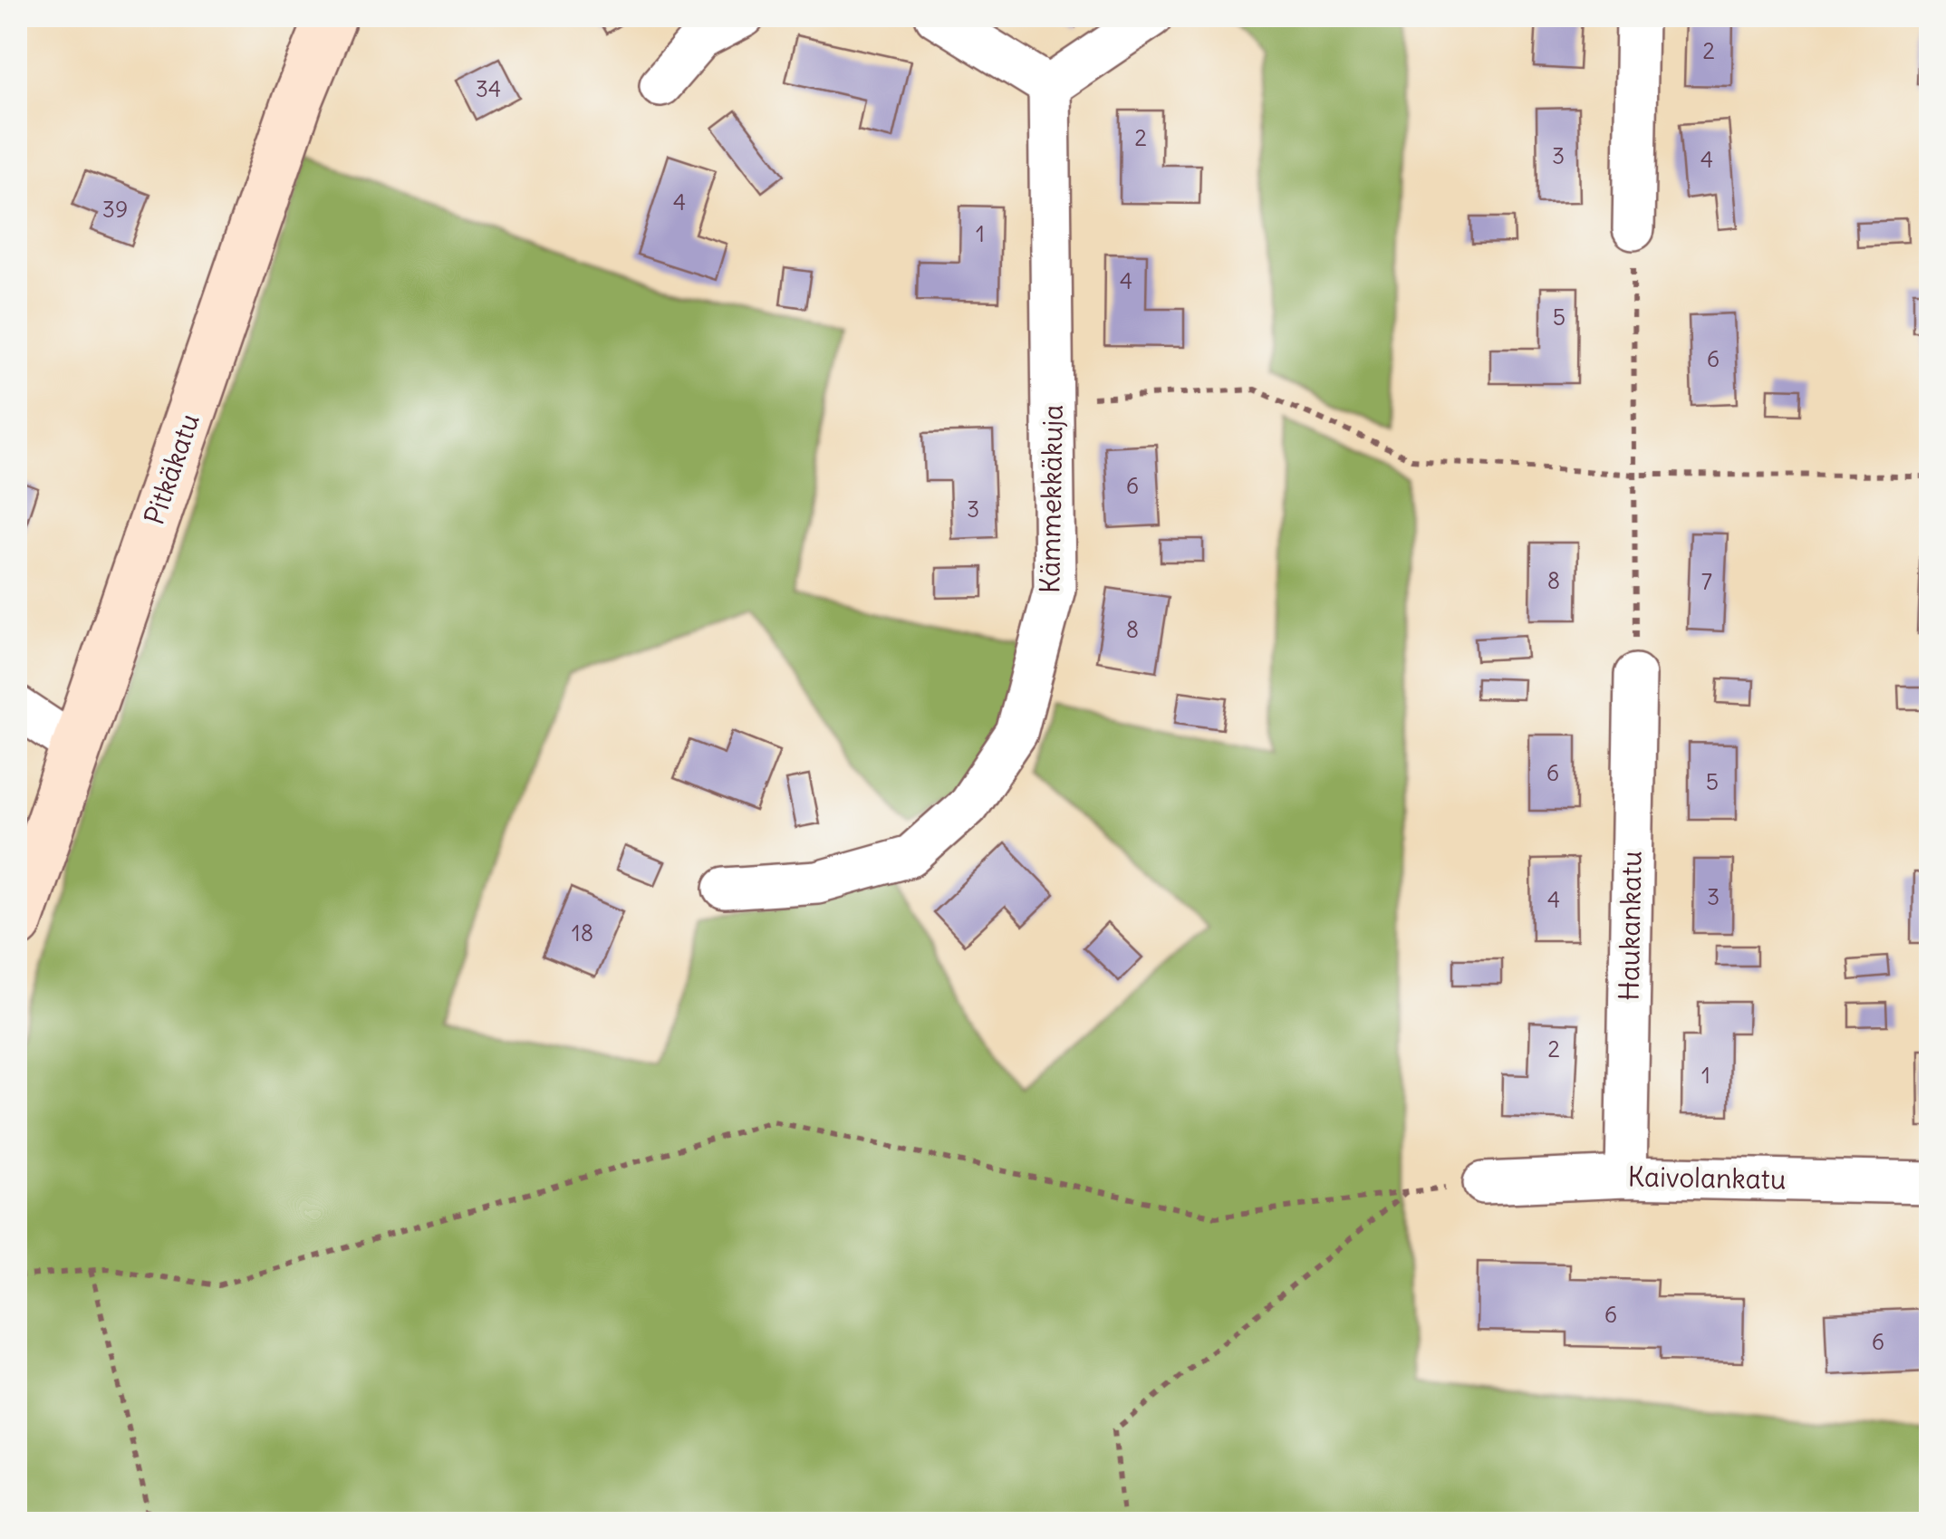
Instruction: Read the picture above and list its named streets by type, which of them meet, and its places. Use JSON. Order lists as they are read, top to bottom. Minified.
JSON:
{"streets":{"street":["Pitkäkatu","Kämmekkäkuja","Haukankatu","Kaivolankatu"]},"crossings":[["Haukankatu","Kaivolankatu"]],"house_numbers":["2","34","2","3","4","4","39","1","4","5","6","6","3","8","7","8","6","5","3","4","18","2","1","6","6"]}
